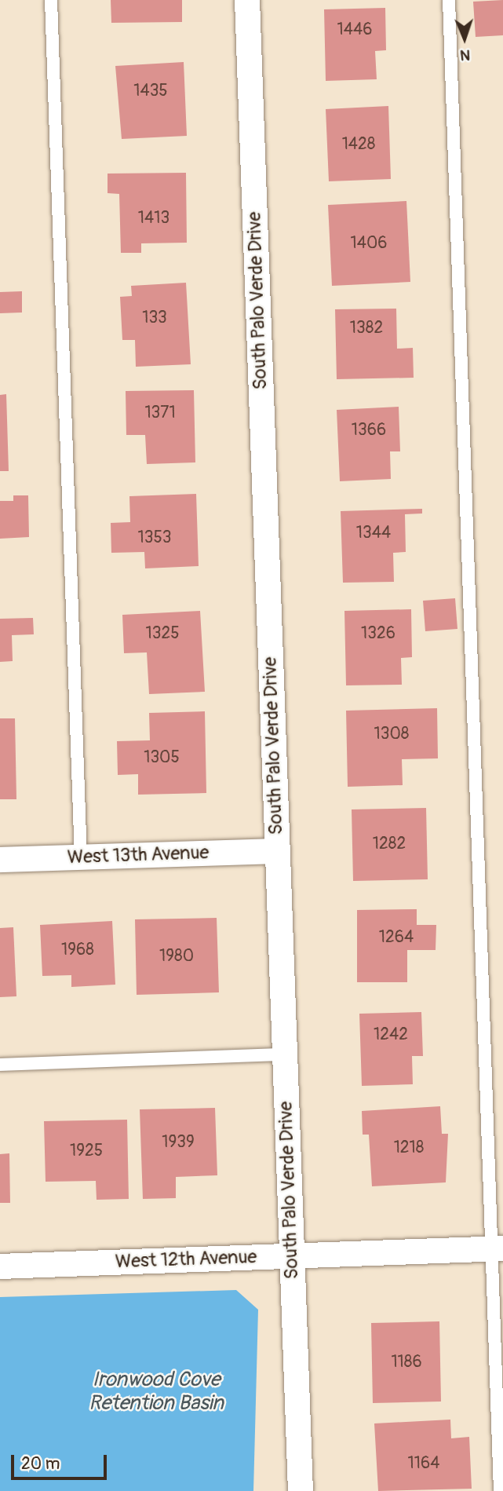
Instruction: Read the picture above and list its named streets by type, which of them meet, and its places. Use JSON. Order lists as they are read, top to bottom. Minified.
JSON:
{"streets":{"street":["South Palo Verde Drive","West 13th Avenue","West 12th Avenue"]},"crossings":[["South Palo Verde Drive","West 13th Avenue"],["South Palo Verde Drive","West 12th Avenue"]],"water":["Ironwood Cove Retention Basin"],"house_numbers":["1446","1435","1428","1413","1406","133","1382","1371","1366","1344","1353","1325","1326","1308","1305","1282","1264","1968","1980","1242","1939","1218","1925","1186","1164"],"scale_bar":"20 m","north":"bottom"}
